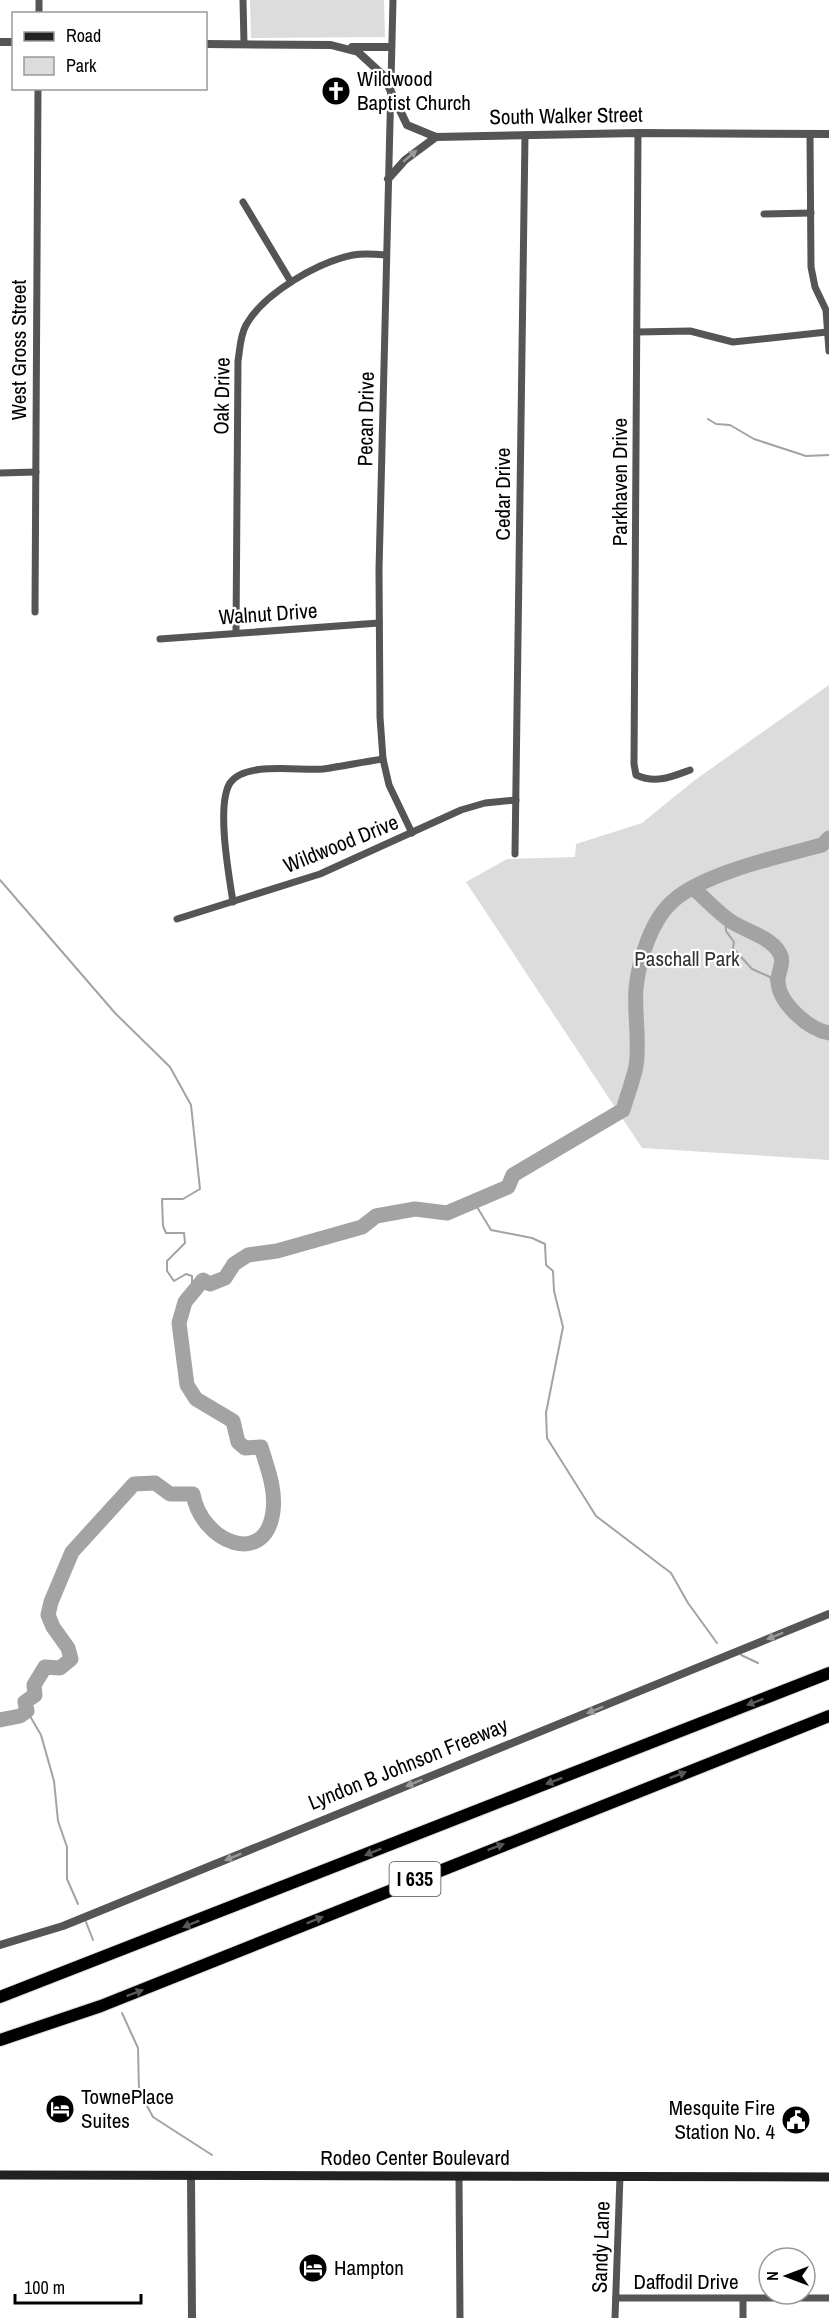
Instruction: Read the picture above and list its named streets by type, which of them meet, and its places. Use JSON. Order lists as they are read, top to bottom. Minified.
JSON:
{"streets":{"highway":["I 635"],"main road":["Rodeo Center Boulevard"],"street":["South Walker Street","West Gross Street","Oak Drive","Pecan Drive","Parkhaven Drive","Cedar Drive","Walnut Drive","Wildwood Drive","Lyndon B Johnson Freeway","Sandy Lane","Daffodil Drive"]},"crossings":[["South Walker Street","Pecan Drive"],["South Walker Street","Parkhaven Drive"],["South Walker Street","Cedar Drive"],["Oak Drive","Pecan Drive"],["Oak Drive","Walnut Drive"],["Pecan Drive","Walnut Drive"],["Pecan Drive","Wildwood Drive"],["Cedar Drive","Wildwood Drive"],["Rodeo Center Boulevard","Sandy Lane"],["Sandy Lane","Daffodil Drive"]],"one_way":["Lyndon B Johnson Freeway"],"parks":["Paschall Park"],"places":{"church":["Wildwood Baptist Church"],"hotel":["TownePlace Suites","Hampton"],"public building":["Mesquite Fire Station No. 4"]},"legend":["Road","Park"],"scale_bar":"100 m","north":"left"}
